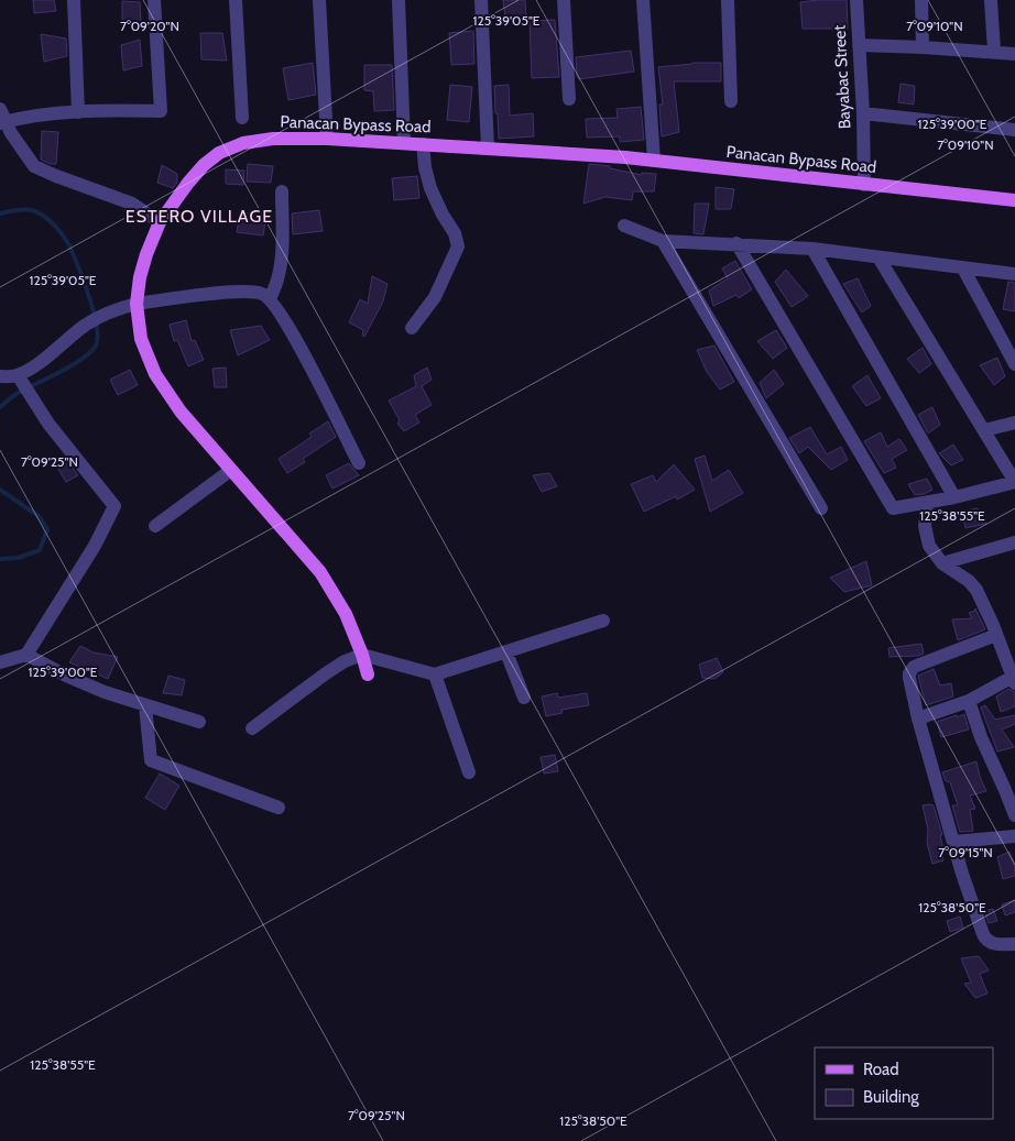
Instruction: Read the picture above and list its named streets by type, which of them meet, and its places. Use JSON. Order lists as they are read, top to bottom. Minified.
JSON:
{"streets":{"main road":["Panacan Bypass Road"],"street":["Bayabac Street"]},"crossings":[["Bayabac Street","Panacan Bypass Road"]],"districts":["ESTERO VILLAGE"],"legend":["Road","Building"],"coordinates":["125°39'05\"E","7°09'20\"N","7°09'10\"N","125°39'00\"E","7°09'25\"N","125°38'55\"E","7°09'15\"N","125°38'50\"E"]}
